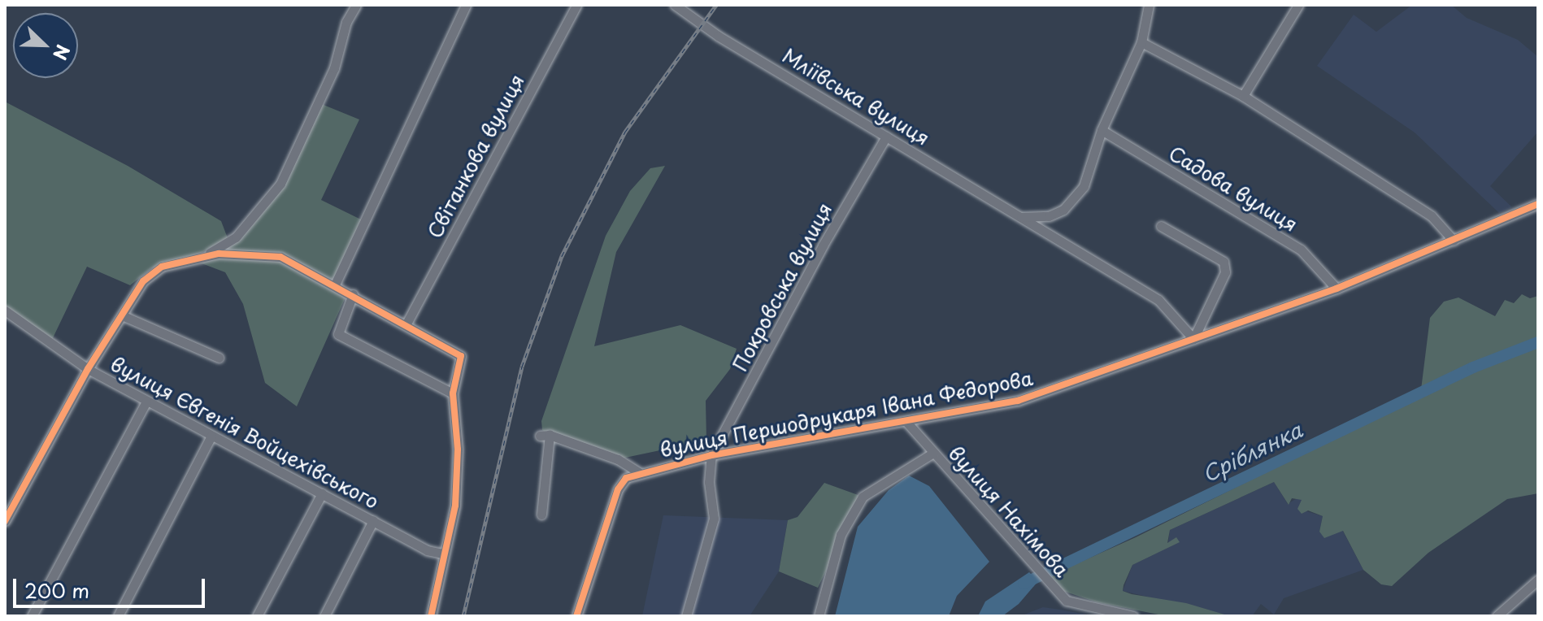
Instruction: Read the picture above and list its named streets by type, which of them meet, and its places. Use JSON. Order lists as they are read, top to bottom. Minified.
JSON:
{"streets":{"street":["Мліївська вулиця","Світанкова вулиця","Садова вулиця","Покровська вулиця","вулиця Першодрукаря Івана Федорова","вулиця Євгенія Войцехівського","вулиця Нахімова"]},"crossings":[["Мліївська вулиця","Покровська вулиця"],["Садова вулиця","вулиця Першодрукаря Івана Федорова"],["Покровська вулиця","вулиця Першодрукаря Івана Федорова"],["вулиця Першодрукаря Івана Федорова","вулиця Нахімова"]],"water":["Сріблянка"],"scale_bar":"200 m","north":"bottom right"}
